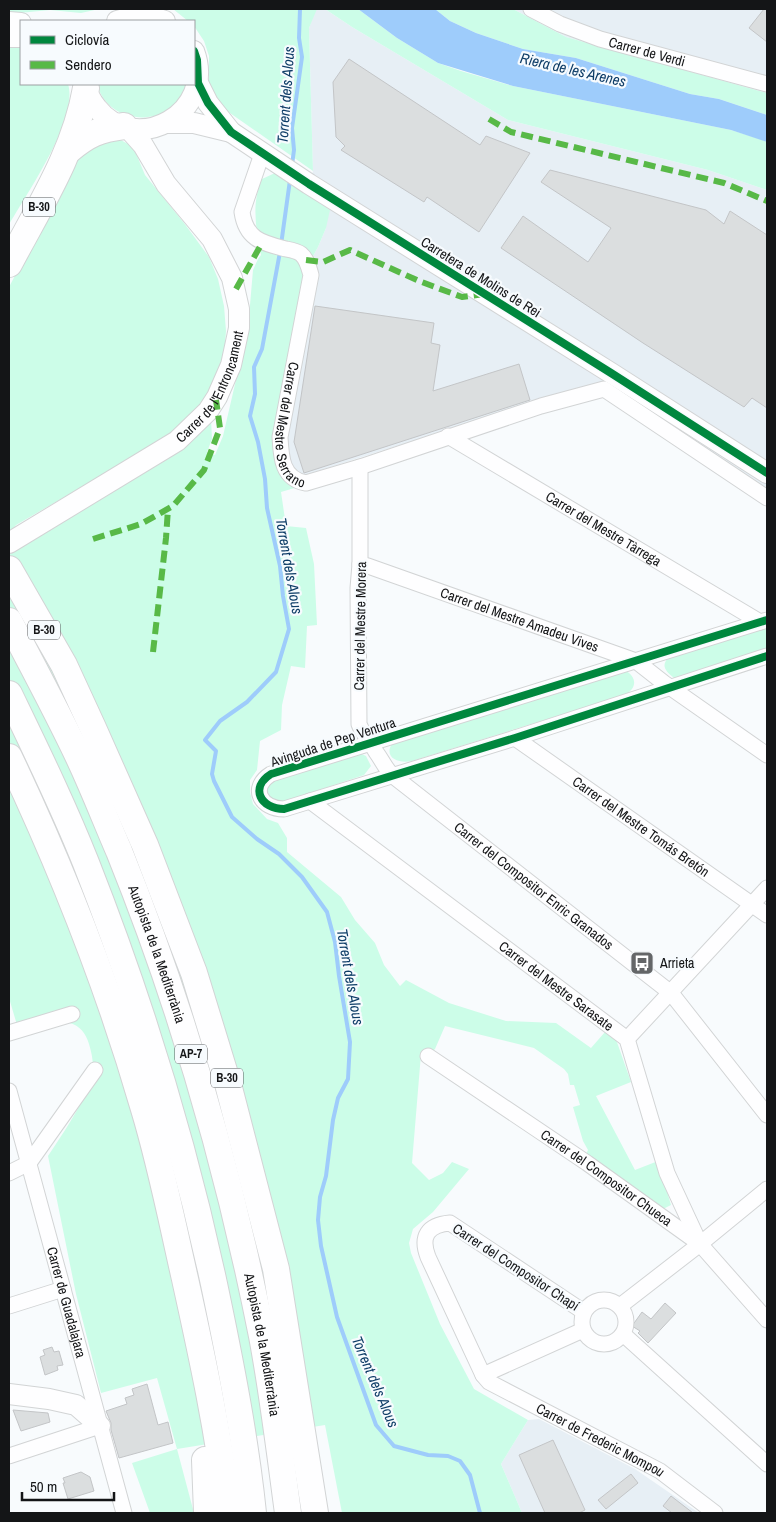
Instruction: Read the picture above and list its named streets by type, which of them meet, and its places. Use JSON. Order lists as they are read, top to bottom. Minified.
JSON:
{"streets":{"highway":["B-30","Autopista de la Mediterrània","AP-7"],"main road":["Carretera de Molins de Rei","Carrer de l'Entroncament"],"street":["Carrer de Verdi","Carrer del Mestre Serrano","Carrer del Mestre Tàrrega","Carrer del Mestre Amadeu Vives","Carrer del Mestre Morera","Avinguda de Pep Ventura","Carrer del Mestre Tomás Bretón","Carrer del Compositor Enric Granados","Carrer del Mestre Sarasate","Carrer del Compositor Chueca","Carrer del Compositor Chapí","Carrer de Guadalajara","Carrer de Frederic Mompou"]},"crossings":[["B-30","Carretera de Molins de Rei"],["B-30","Carrer de l'Entroncament"],["Carretera de Molins de Rei","Carrer de l'Entroncament"],["Carretera de Molins de Rei","Carrer del Mestre Serrano"],["Carrer del Mestre Serrano","Carrer del Mestre Tàrrega"],["Carrer del Mestre Serrano","Carrer del Mestre Morera"],["Carrer del Mestre Tàrrega","Avinguda de Pep Ventura"],["Carrer del Mestre Amadeu Vives","Carrer del Mestre Morera"],["Carrer del Mestre Amadeu Vives","Avinguda de Pep Ventura"],["Carrer del Mestre Morera","Avinguda de Pep Ventura"],["Carrer del Mestre Morera","Carrer del Compositor Enric Granados"],["Avinguda de Pep Ventura","Carrer del Mestre Tomás Bretón"],["Avinguda de Pep Ventura","Carrer del Compositor Enric Granados"],["Avinguda de Pep Ventura","Carrer del Mestre Sarasate"],["Carrer del Mestre Sarasate","Carrer del Compositor Chueca"],["Carrer del Compositor Chapí","Carrer de Frederic Mompou"]],"water":["Riera de les Arenes","Torrent dels Alous"],"places":{"bus stop":["Arrieta"]},"legend":["Ciclovía","Sendero"],"scale_bar":"50 m"}
